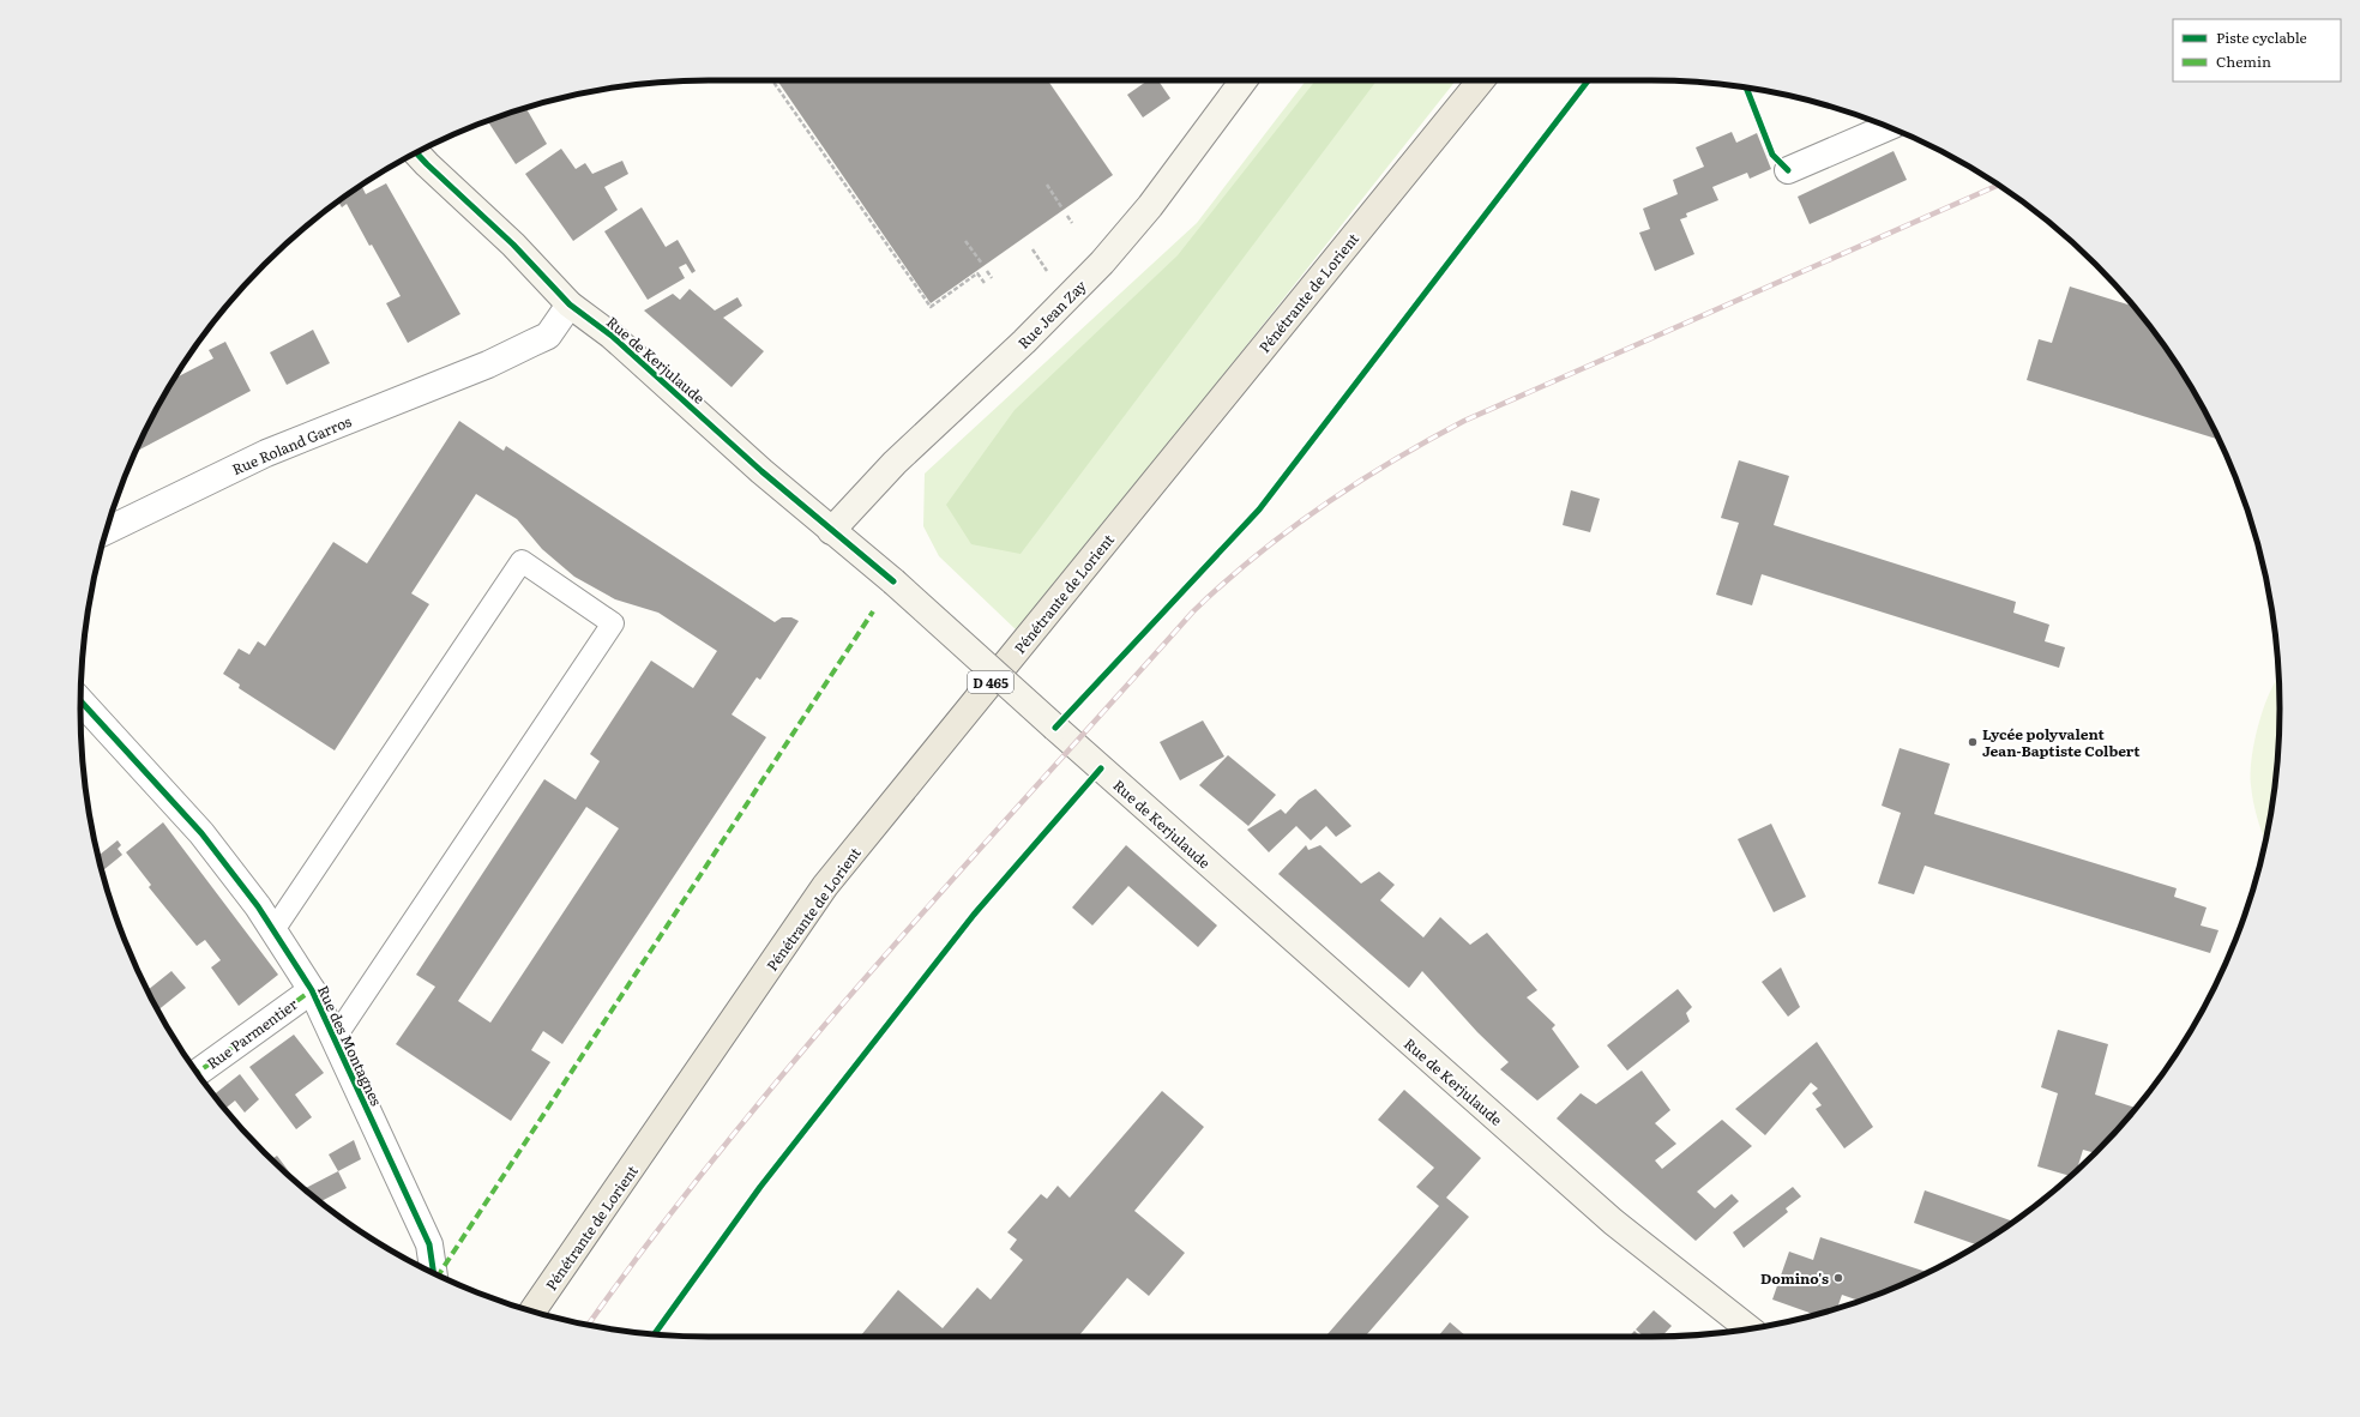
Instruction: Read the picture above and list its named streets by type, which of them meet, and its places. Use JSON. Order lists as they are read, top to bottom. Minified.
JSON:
{"streets":{"main road":["Pénétrante de Lorient","D 465"],"street":["Rue Jean Zay","Rue de Kerjulaude","Rue Roland Garros","Rue Parmentier","Rue des Montagnes"]},"crossings":[["Rue Jean Zay","Rue de Kerjulaude"],["Rue de Kerjulaude","Rue Roland Garros"],["Rue Parmentier","Rue des Montagnes"]],"places":["Lycée polyvalent Jean-Baptiste Colbert","Domino's"],"legend":["Piste cyclable","Chemin"]}
